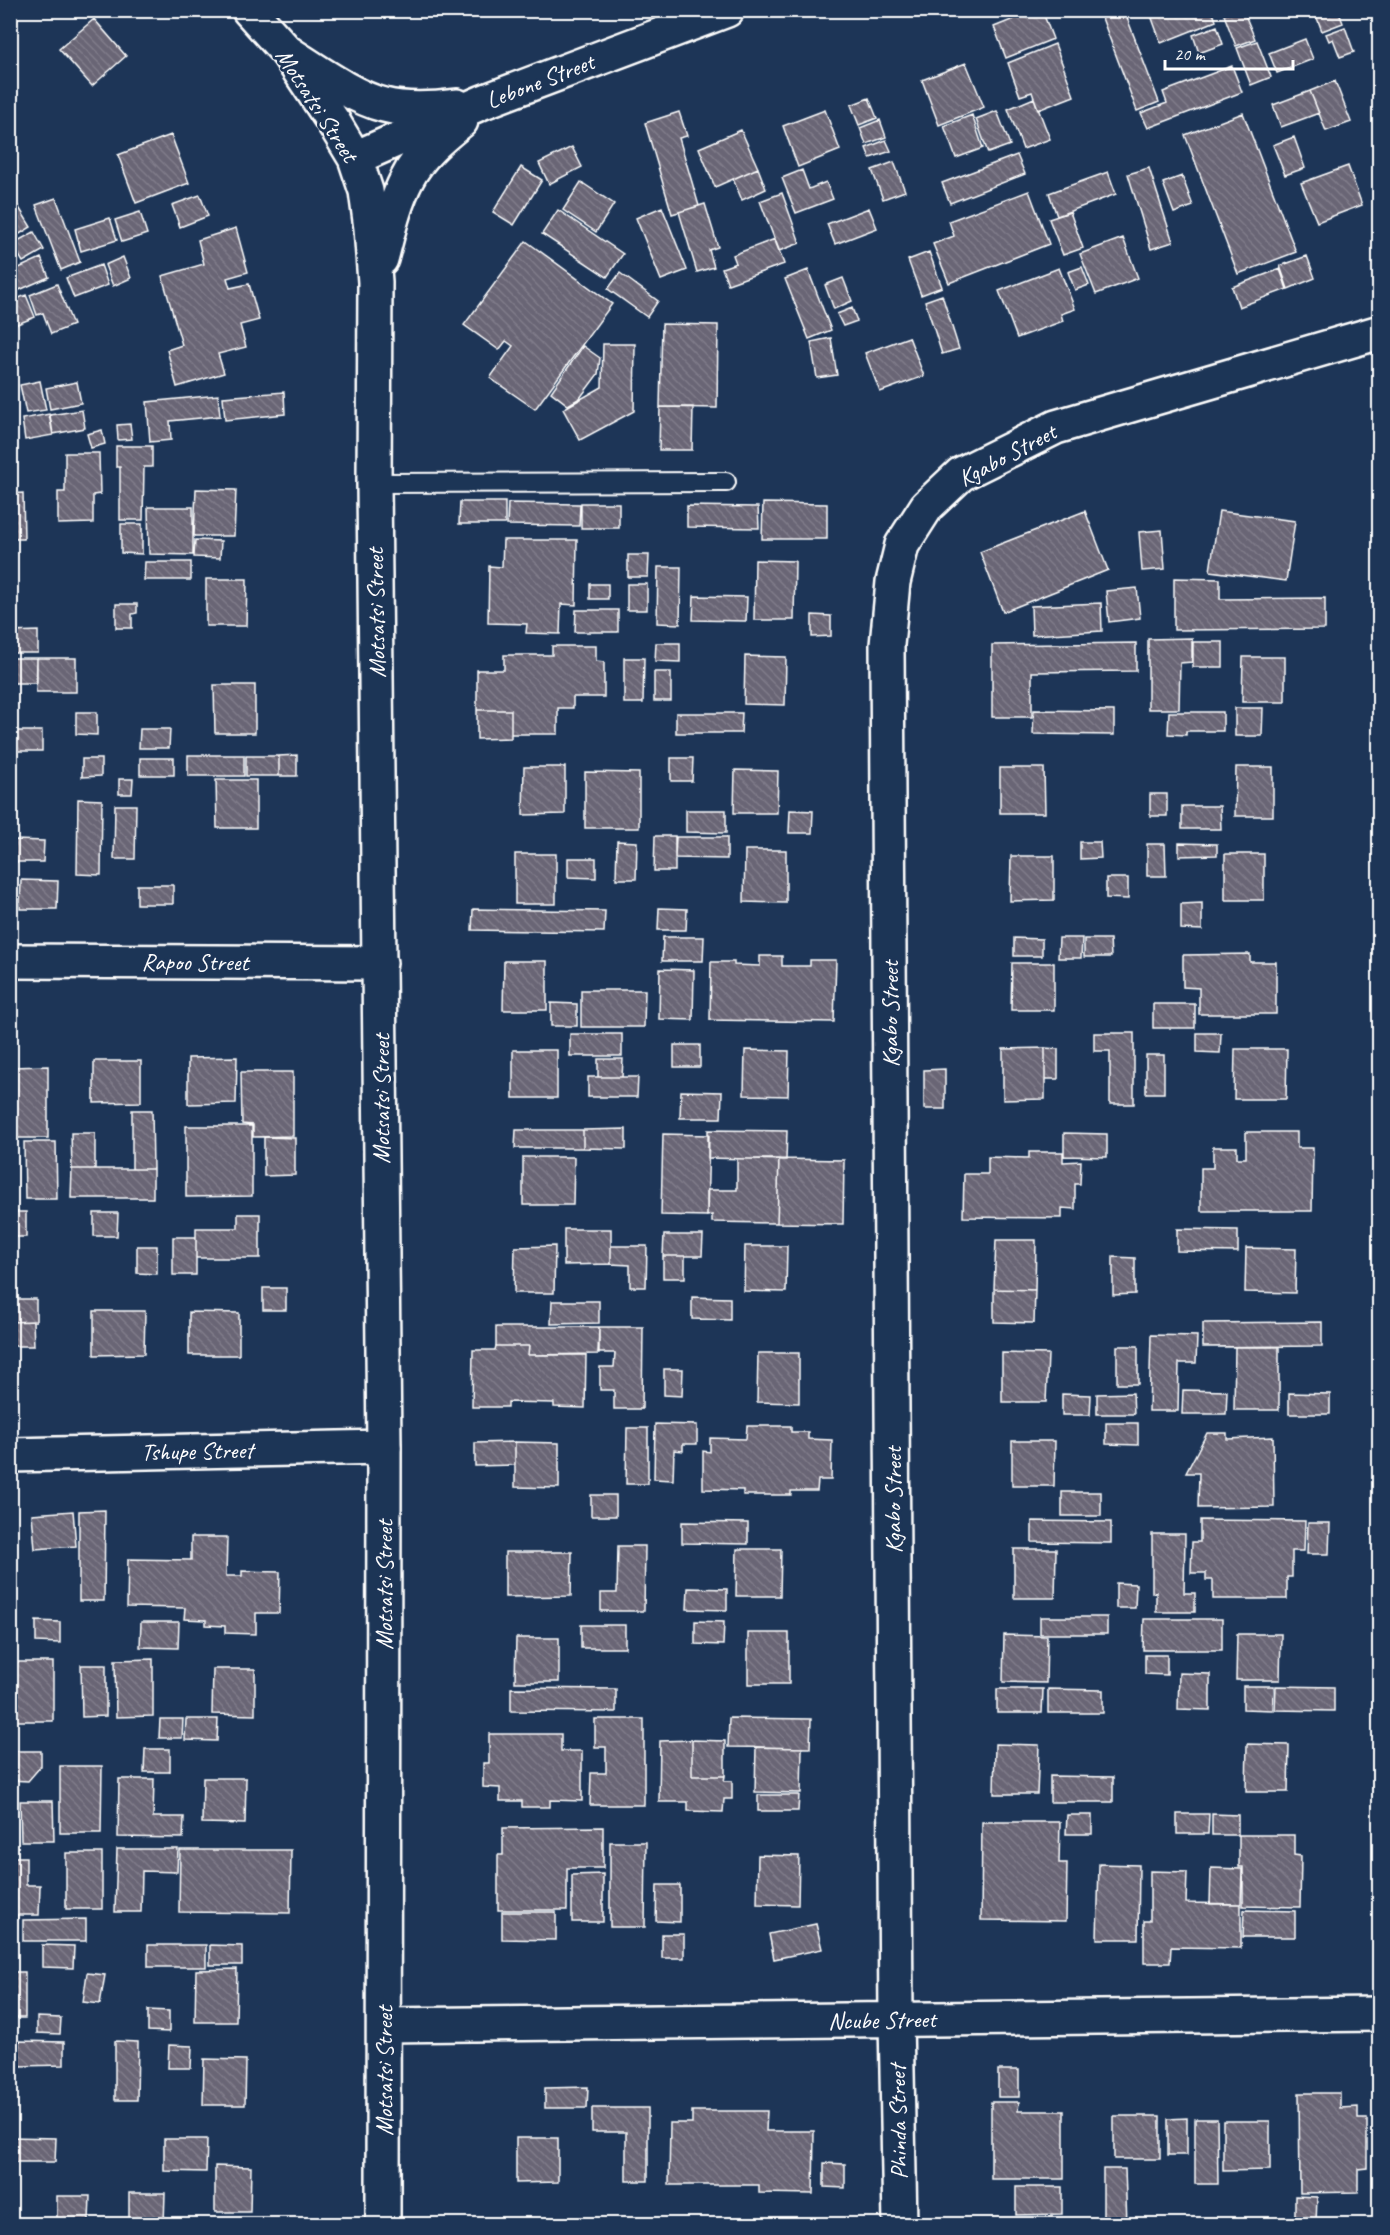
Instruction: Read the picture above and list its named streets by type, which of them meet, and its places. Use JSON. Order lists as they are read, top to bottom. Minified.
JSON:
{"streets":{"street":["Lebone Street","Motsatsi Street","Kgabo Street","Rapoo Street","Tshupe Street","Ncube Street","Phinda Street"]},"crossings":[["Lebone Street","Motsatsi Street"],["Motsatsi Street","Rapoo Street"],["Motsatsi Street","Tshupe Street"],["Motsatsi Street","Ncube Street"],["Kgabo Street","Ncube Street"],["Kgabo Street","Phinda Street"],["Ncube Street","Phinda Street"]],"scale_bar":"20 m"}
